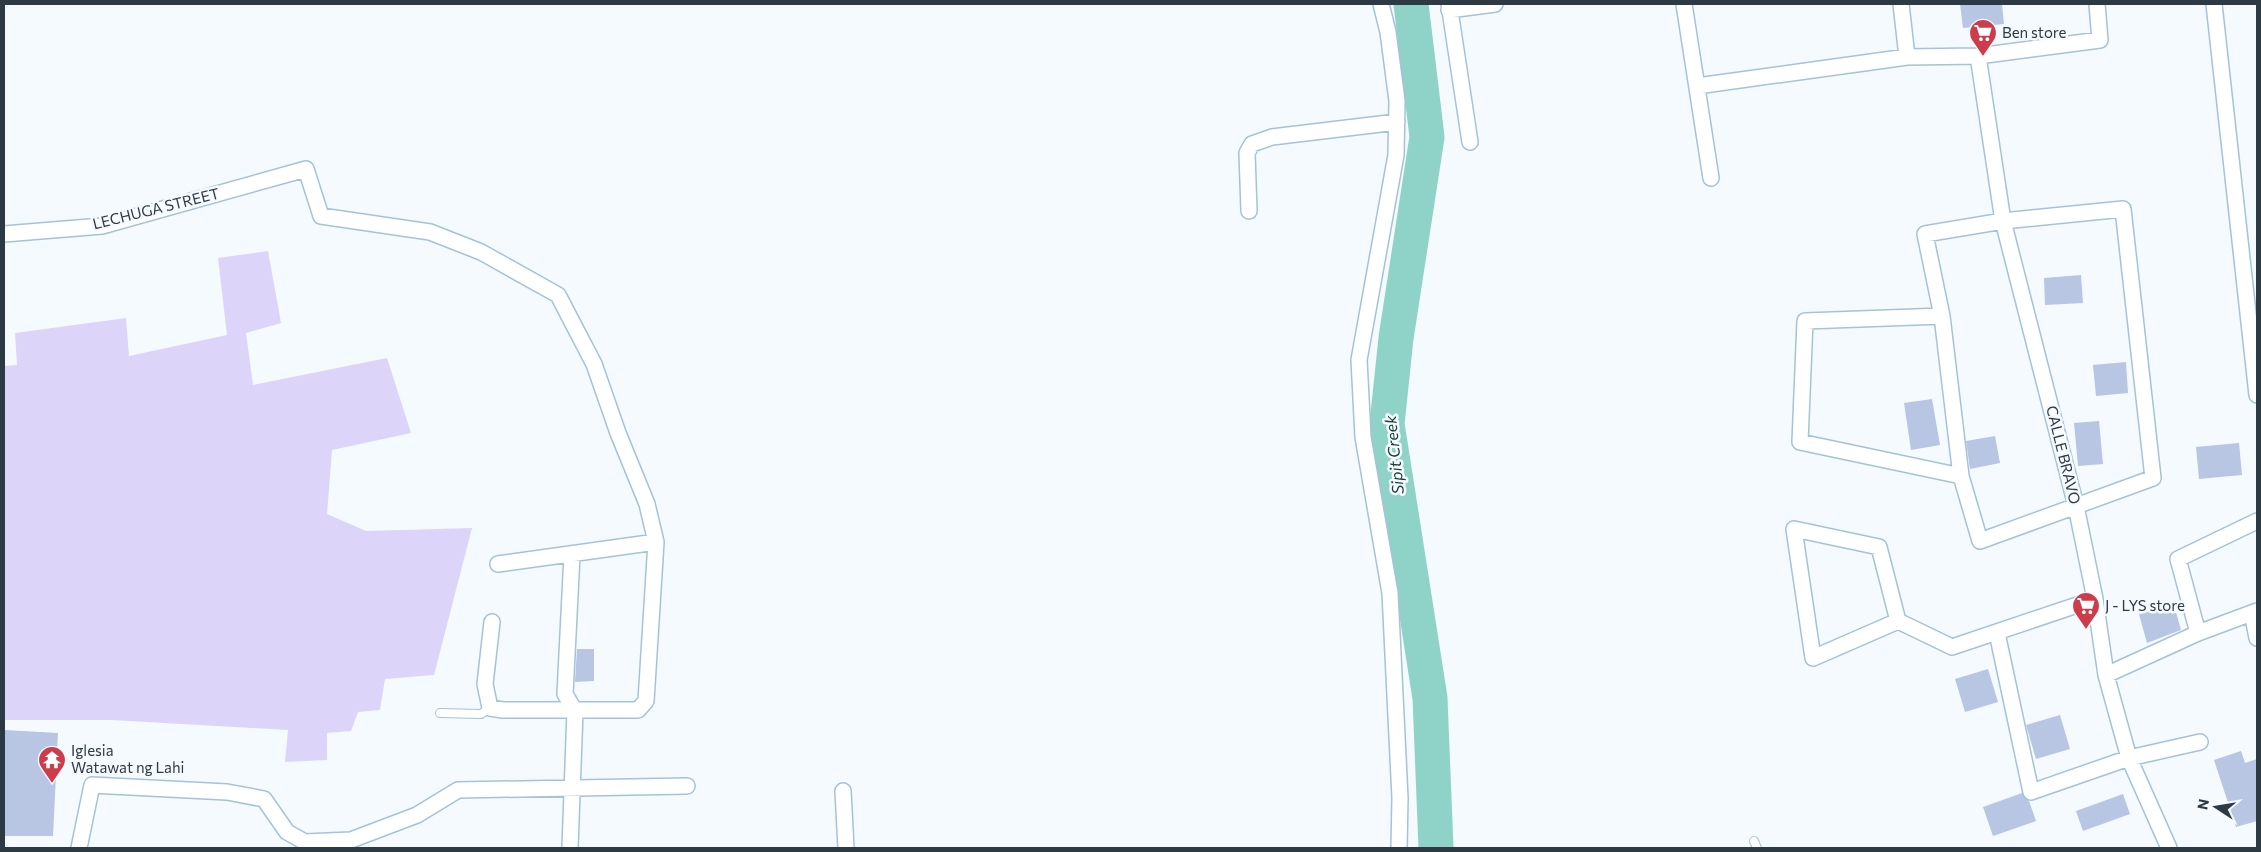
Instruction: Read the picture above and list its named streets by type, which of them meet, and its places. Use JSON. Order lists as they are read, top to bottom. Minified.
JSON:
{"streets":{"street":["LECHUGA STREET","CALLE BRAVO"]},"water":["Sipit Creek"],"places":{"supermarket":["Ben store","J - LYS store"],"temple":["Iglesia Watawat ng Lahi"]},"north":"left"}
